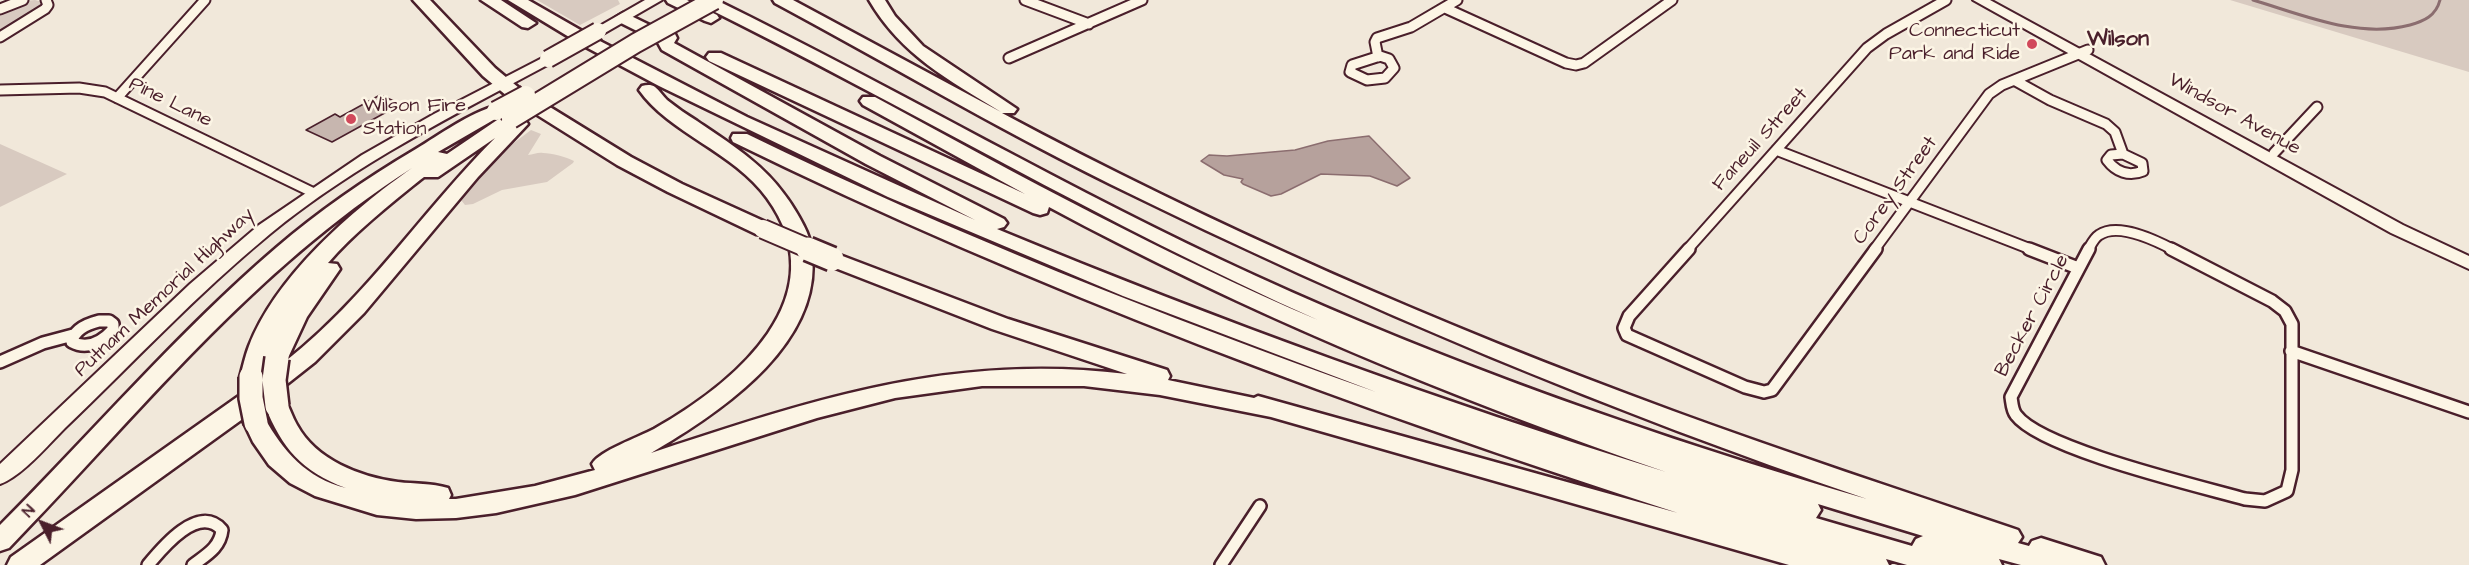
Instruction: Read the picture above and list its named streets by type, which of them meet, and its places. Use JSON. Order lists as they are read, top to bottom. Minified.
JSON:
{"streets":{"main road":["Windsor Avenue","Putnam Memorial Highway"],"street":["Pine Lane","Faneuil Street","Corey Street","Becker Circle"]},"crossings":[["Pine Lane","Putnam Memorial Highway"],["Windsor Avenue","Corey Street"],["Faneuil Street","Corey Street"]],"districts":["Wilson"],"places":["Connecticut Park and Ride","Wilson Fire Station"],"north":"top left"}
